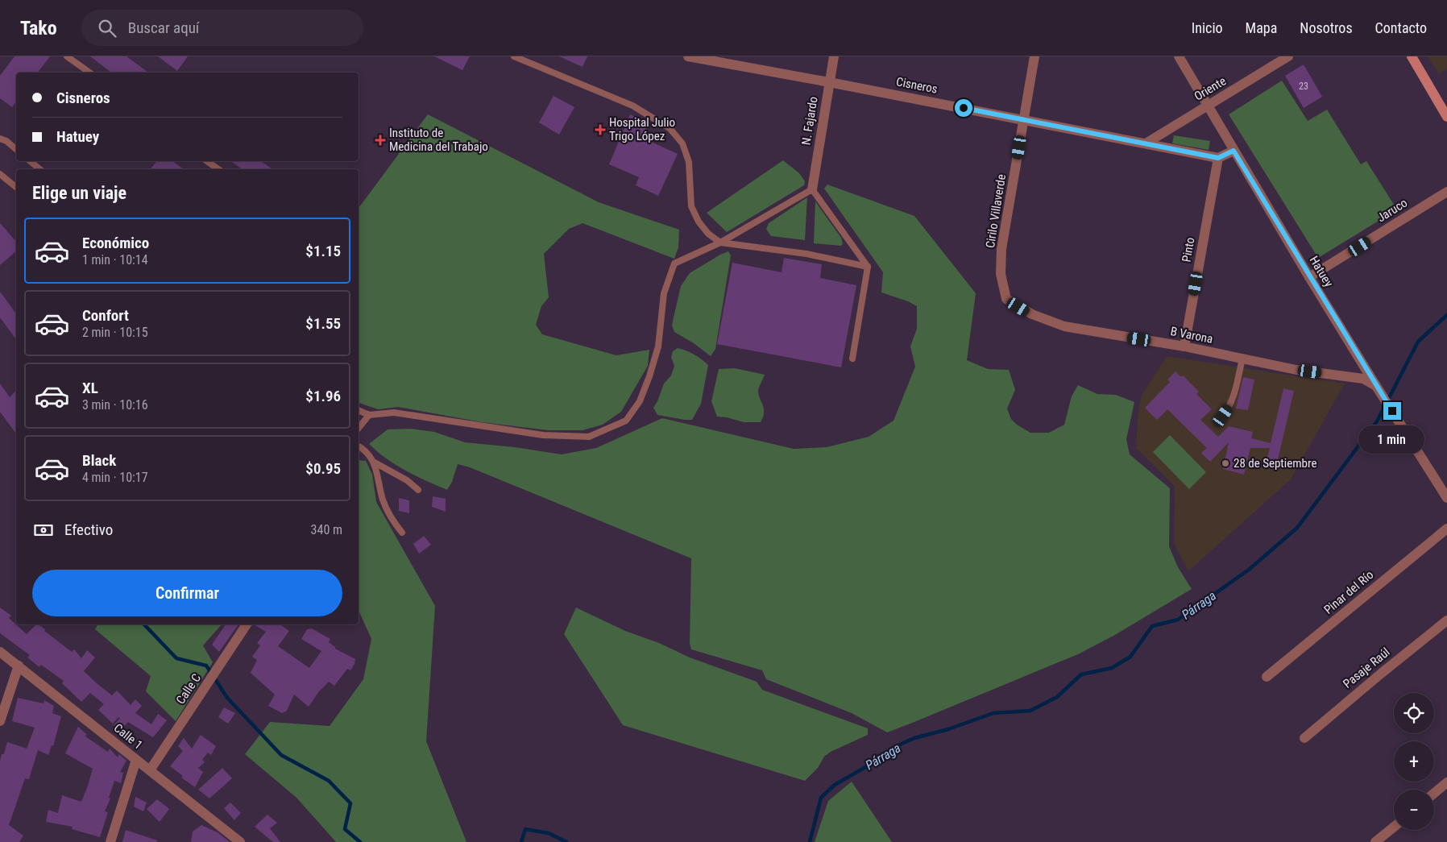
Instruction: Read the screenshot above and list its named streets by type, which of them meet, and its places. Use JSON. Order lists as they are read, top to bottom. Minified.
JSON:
{"streets":{"street":["Cisneros","Oriente","N. Fajardo","Jaruco","Cirilo Villaverde","Pinto","Hatuey","B Varona","Pinar del Río","Pasaje Raúl","Calle C","Calle 1"]},"crossings":[["Cisneros","Oriente"],["Cisneros","N. Fajardo"],["Cisneros","Cirilo Villaverde"],["Cisneros","Pinto"],["Oriente","Hatuey"],["Jaruco","Hatuey"],["Cirilo Villaverde","B Varona"],["Pinto","B Varona"],["Hatuey","B Varona"],["Calle C","Calle 1"]],"water":["Párraga"],"places":{"health":["Hospital Julio Trigo López","Instituto de Medicina del Trabajo"],"other":["28 de Septiembre"]},"house_numbers":["23"],"page":{"header":"Tako","search":"Buscar aquí","nav":["Inicio","Mapa","Nosotros","Contacto"],"banner":["Cisneros","Hatuey"],"heading":"Elige un viaje","list":[{"name":"Económico","note":"1 min · 10:14","value":"$1.15"},{"name":"Confort","note":"2 min · 10:15","value":"$1.55"},{"name":"XL","note":"3 min · 10:16","value":"$1.96"},{"name":"Black","note":"4 min · 10:17","value":"$0.95"}],"bubble":"1 min","pay":["Efectivo","340 m"],"buttons":"Confirmar","map_buttons":["+","−"]}}
